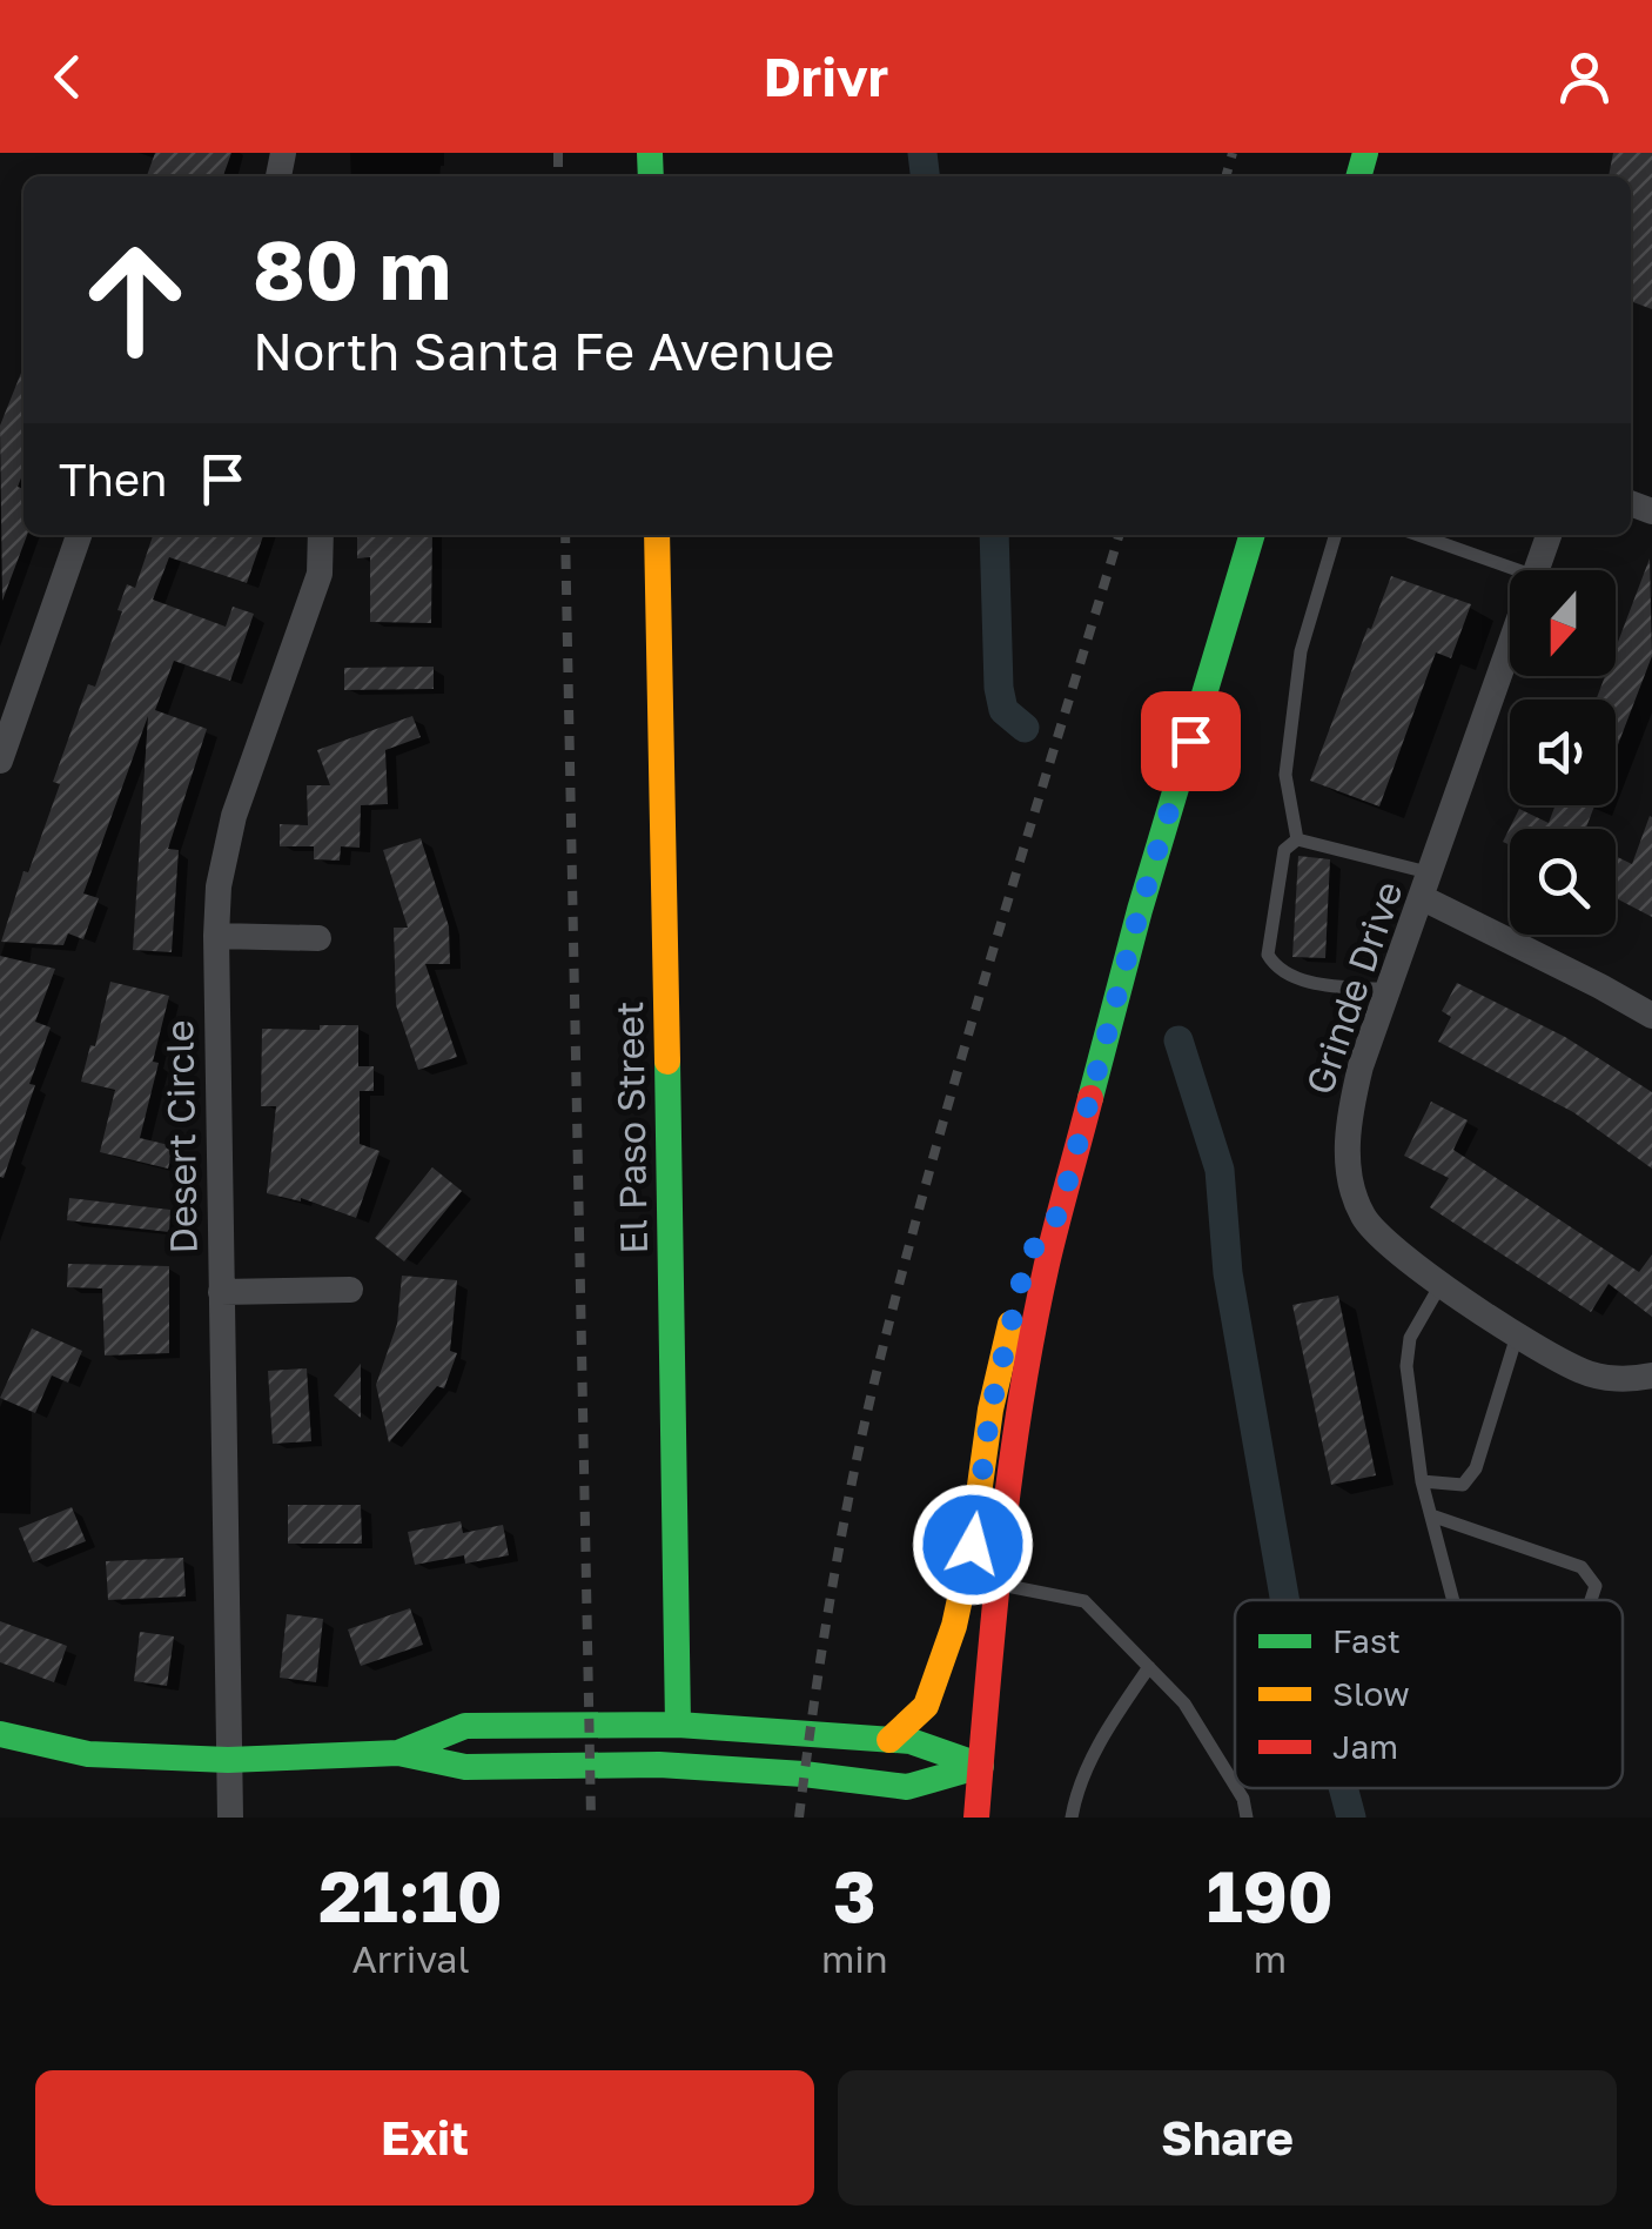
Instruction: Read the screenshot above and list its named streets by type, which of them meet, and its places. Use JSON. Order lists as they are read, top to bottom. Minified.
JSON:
{"streets":{"main road":["El Paso Street"],"street":["Grinde Drive","Desert Circle"]},"legend":["Fast","Slow","Jam"],"north":"bottom","page":{"header":"Drivr","turn":["80 m","North Santa Fe Avenue"],"then":"Then","eta":["21:10","Arrival","3","min","190","m"],"buttons":["Exit","Share"]}}
